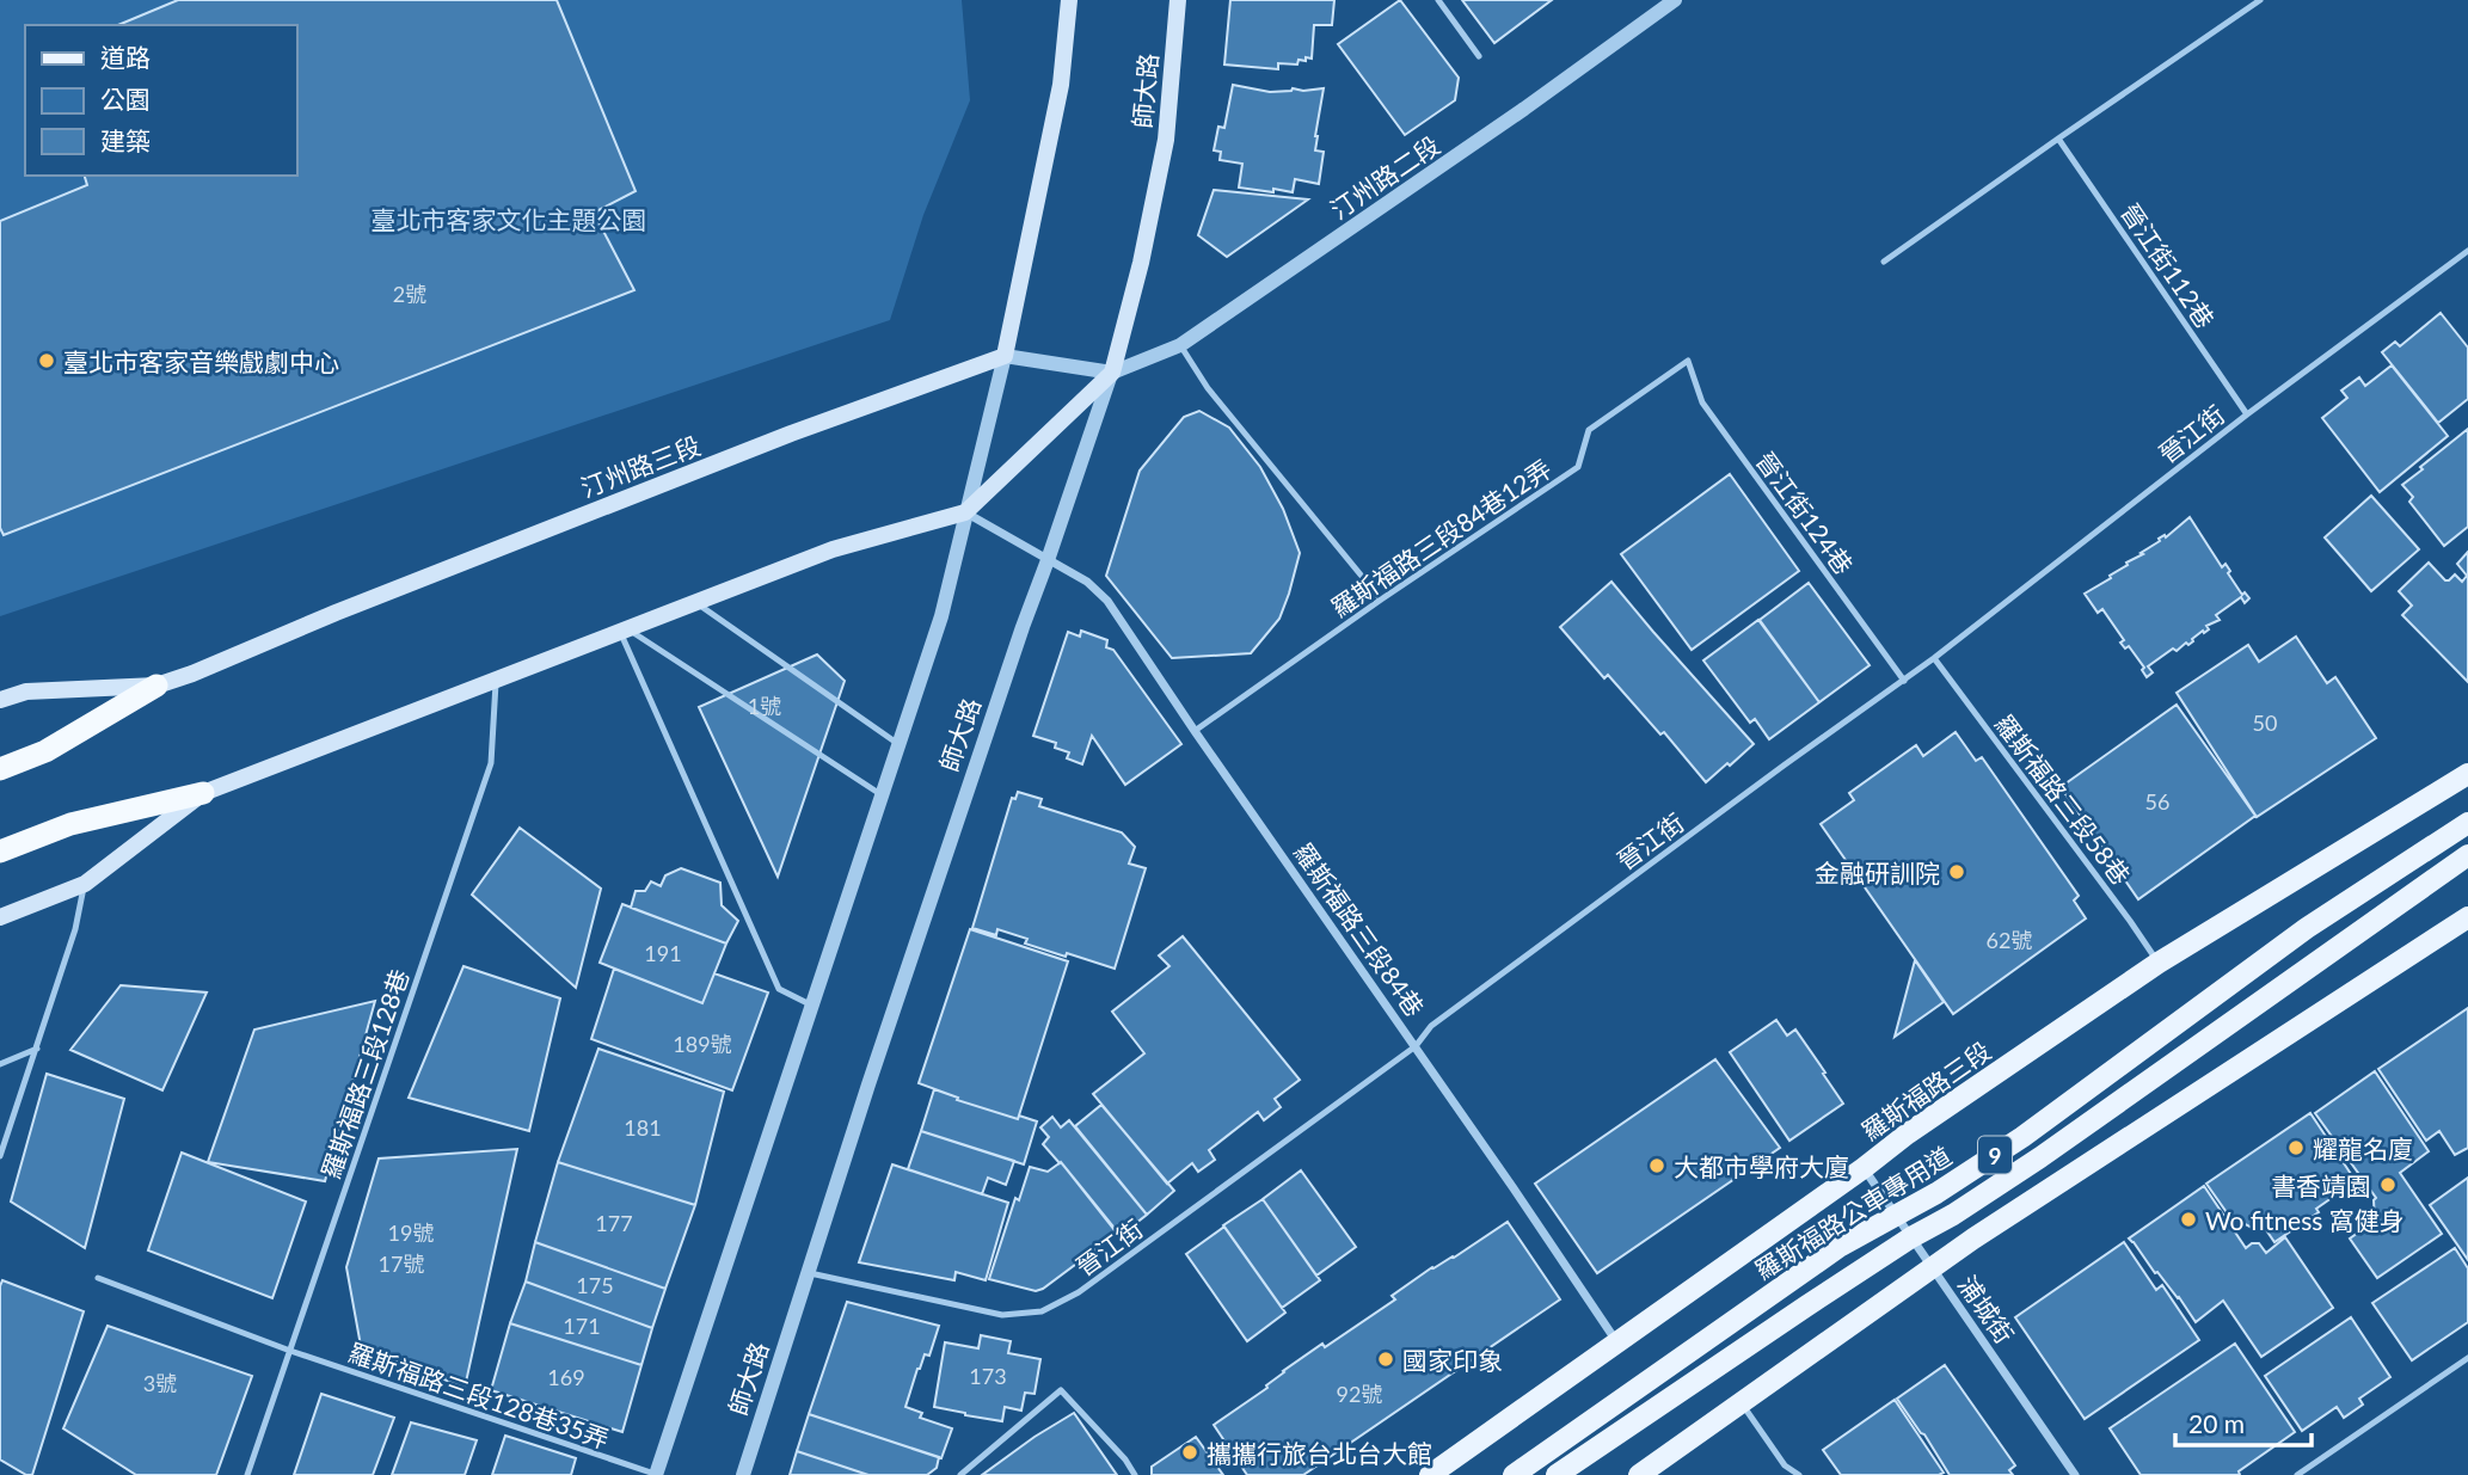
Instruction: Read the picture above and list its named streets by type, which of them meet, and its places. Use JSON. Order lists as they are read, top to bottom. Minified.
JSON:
{"streets":{"main road":["師大路","汀州路三段","羅斯福路三段","9","羅斯福路公車專用道"],"street":["汀州路二段","羅斯福路三段84巷","浦城街"],"lane":["晉江街112巷","晉江街","晉江街124巷","羅斯福路三段84巷12弄","羅斯福路三段58巷","羅斯福路三段128巷","羅斯福路三段128巷35弄"]},"crossings":[["師大路","汀州路二段"],["師大路","晉江街"],["師大路","汀州路三段"],["師大路","羅斯福路三段84巷"],["汀州路二段","汀州路三段"],["晉江街112巷","晉江街"],["晉江街","晉江街124巷"],["晉江街","羅斯福路三段58巷"],["晉江街","羅斯福路三段84巷"],["晉江街124巷","羅斯福路三段84巷12弄"],["羅斯福路三段84巷12弄","羅斯福路三段84巷"],["羅斯福路三段58巷","羅斯福路三段"],["羅斯福路三段84巷","羅斯福路三段"],["羅斯福路三段128巷","羅斯福路三段128巷35弄"],["羅斯福路三段","浦城街"],["9","浦城街"],["羅斯福路公車專用道","浦城街"]],"parks":["臺北市客家文化主題公園"],"places":["臺北市客家音樂戲劇中心","金融研訓院","耀龍名廈","大都市學府大廈","書香靖園","Wo fitness 窩健身","國家印象","攜攜行旅台北台大館"],"house_numbers":["2號","1號","50","56","62號","191","189號","181","177","19號","17號","175","171","173","169","3號","92號"],"legend":["道路","公園","建築"],"scale_bar":"20 m"}
